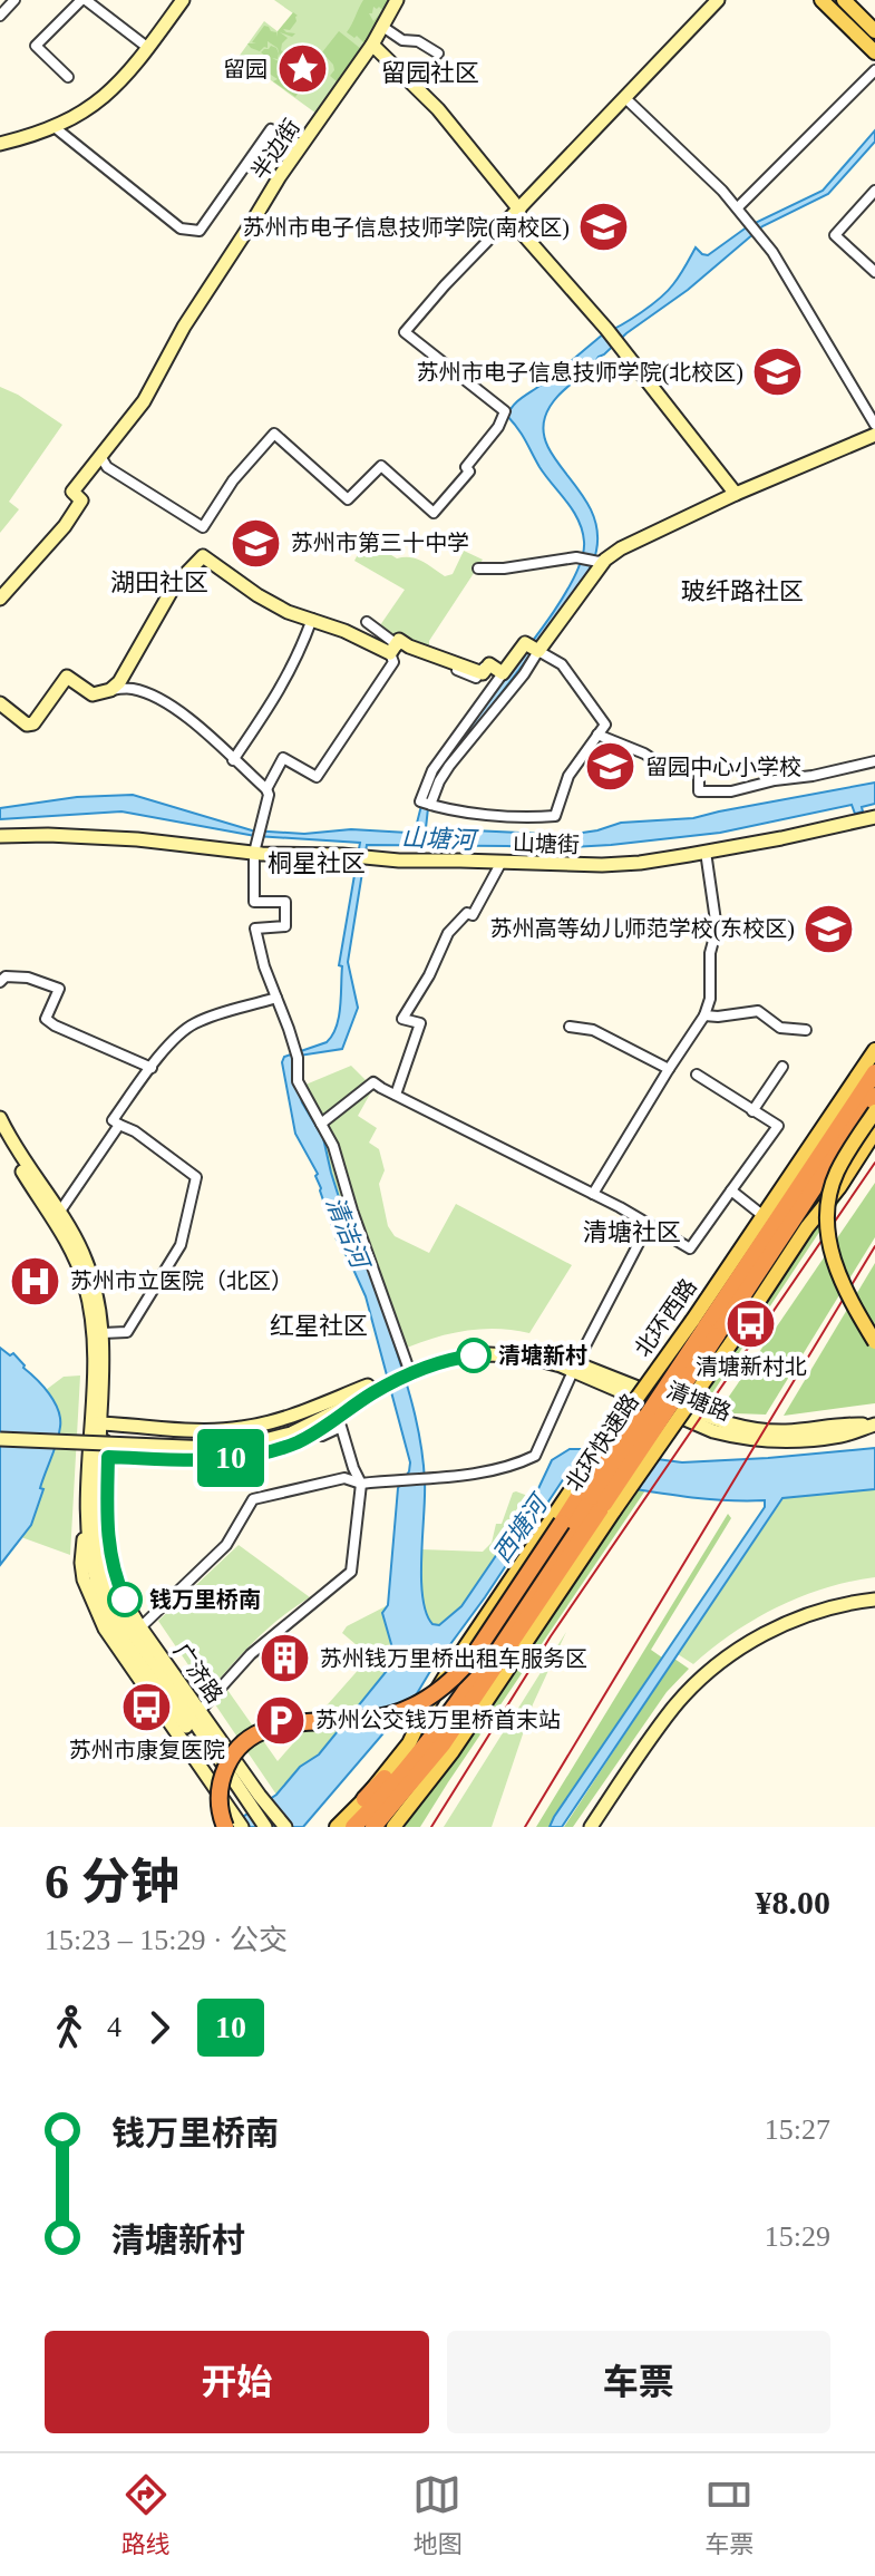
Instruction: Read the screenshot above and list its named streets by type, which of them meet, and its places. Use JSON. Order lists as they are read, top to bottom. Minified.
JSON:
{"streets":{"highway":["北环快速路"],"main road":["北环西路"],"street":["半边街","山塘街","清塘路","广济路"]},"crossings":[["北环西路","北环快速路"]],"districts":["留园社区","湖田社区","玻纤路社区","桐星社区","清塘社区","红星社区"],"water":["山塘河","清洁河","西塘河"],"places":{"place":["留园"],"school or university":["苏州市电子信息技师学院(南校区)","苏州市电子信息技师学院(北校区)","苏州市第三十中学","留园中心小学校","苏州高等幼儿师范学校(东校区)"],"hospital":["苏州市立医院（北区）"],"bus stop":["清塘新村北","苏州市康复医院"],"other":["清塘新村","钱万里桥南"],"building":["苏州钱万里桥出租车服务区"],"parking":["苏州公交钱万里桥首末站"]},"lines":["bus line 10"],"page":{"on_map":"10","heading":["6 分钟","15:23 – 15:29 · 公交","¥8.00"],"legs":["4","10"],"list":[{"name":"钱万里桥南","value":"15:27"},{"name":"清塘新村","value":"15:29"}],"buttons":["开始","车票"],"tabs":["路线","地图","车票"]}}
